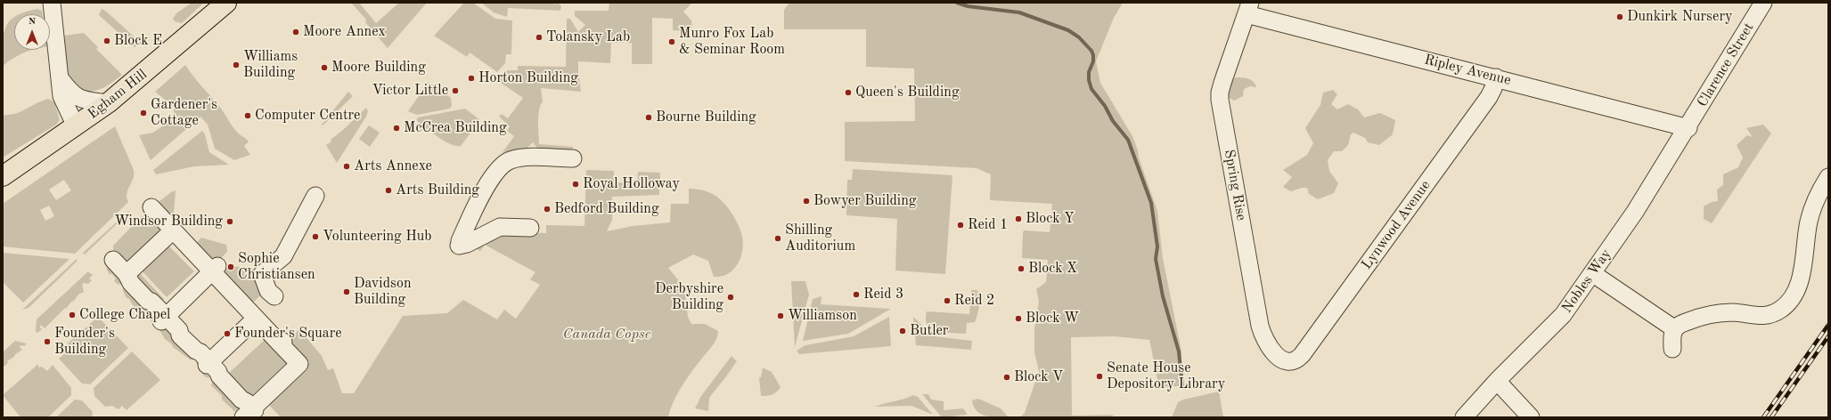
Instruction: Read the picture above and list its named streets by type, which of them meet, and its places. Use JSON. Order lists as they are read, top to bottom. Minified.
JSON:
{"streets":{"main road":["Egham Hill"],"street":["Clarence Street","Ripley Avenue","Spring Rise","Lynwood Avenue","Nobles Way"]},"crossings":[["Clarence Street","Ripley Avenue"],["Clarence Street","Nobles Way"],["Ripley Avenue","Spring Rise"],["Ripley Avenue","Lynwood Avenue"],["Ripley Avenue","Nobles Way"],["Spring Rise","Lynwood Avenue"]],"parks":["Canada Copse"],"places":["Dunkirk Nursery","Moore Annex","Tolansky Lab","Block E","Munro Fox Lab & Seminar Room","Williams Building","Moore Building","Horton Building","Victor Little","Queen's Building","Gardener's Cottage","Computer Centre","Bourne Building","McCrea Building","Arts Annexe","Royal Holloway","Arts Building","Bowyer Building","Bedford Building","Block Y","Windsor Building","Reid 1","Volunteering Hub","Shilling Auditorium","Sophie Christiansen","Block X","Davidson Building","Reid 3","Derbyshire Building","Reid 2","College Chapel","Williamson","Block W","Butler","Founder's Square","Founder's Building","Senate House Depository Library","Block V"],"north":"top"}
